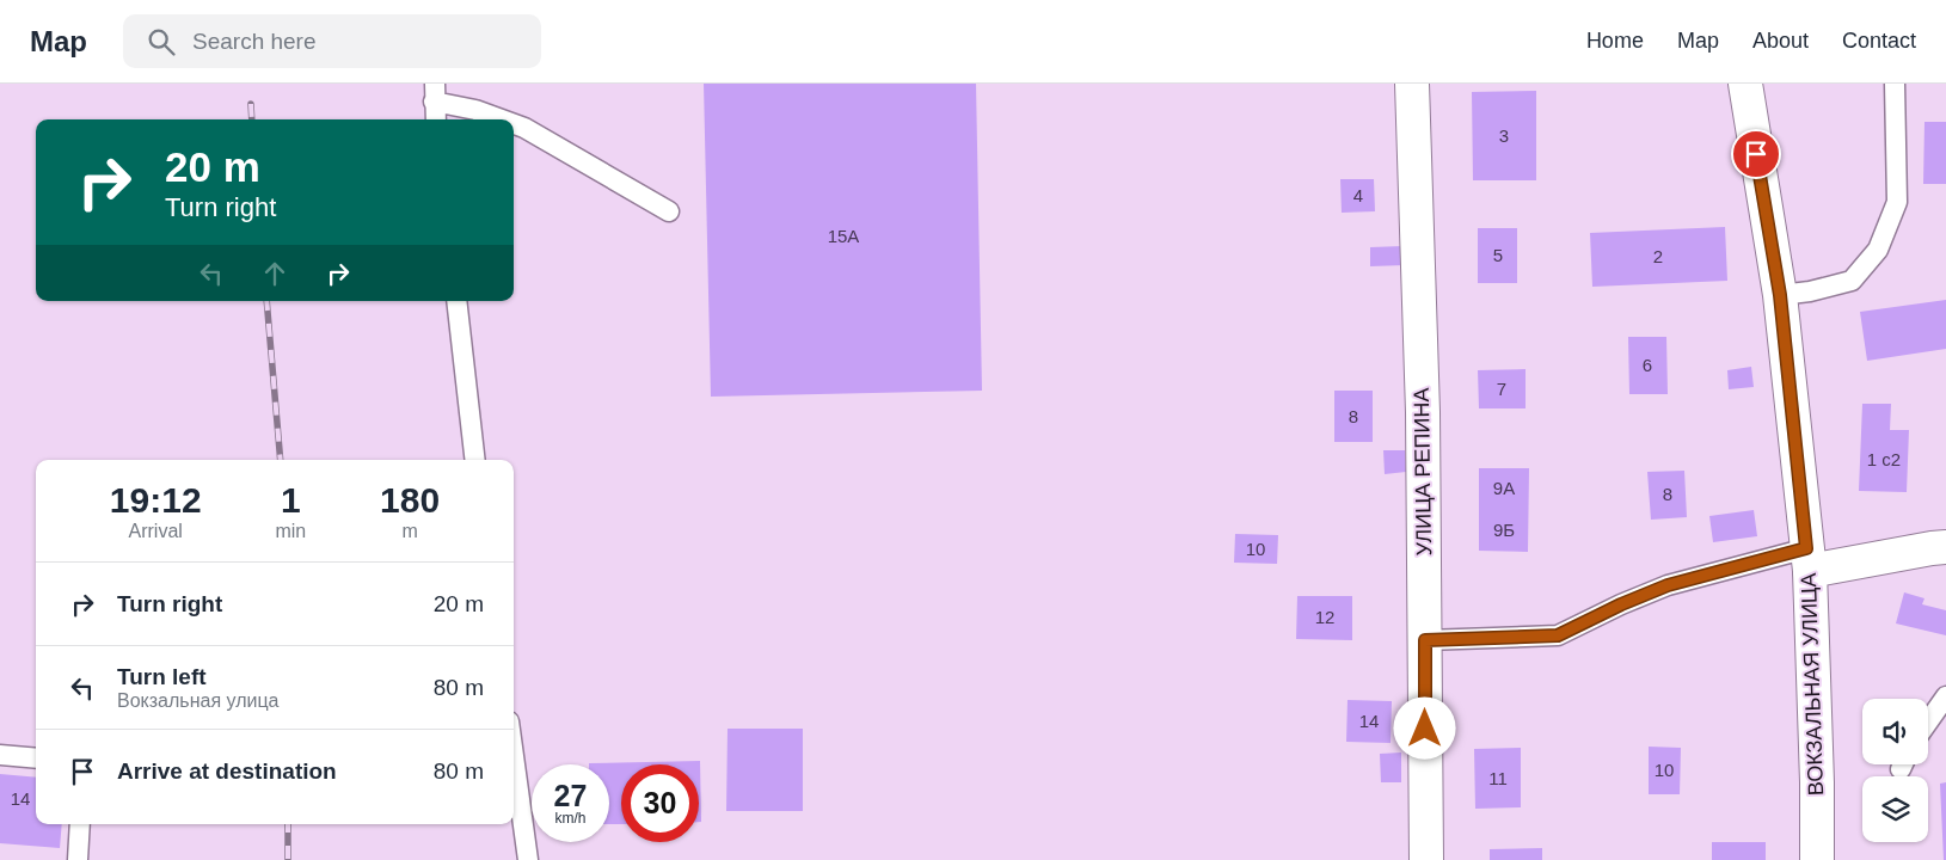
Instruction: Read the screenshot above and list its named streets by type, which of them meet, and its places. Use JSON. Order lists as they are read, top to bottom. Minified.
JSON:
{"streets":{"street":["УЛИЦА РЕПИНА","ВОКЗАЛЬНАЯ УЛИЦА"]},"house_numbers":["3","4","15А","5","2","6","7","8","1 с2","9А","8","9Б","10","12","14","10","11","14"],"page":{"header":"Map","search":"Search here","nav":["Home","Map","About","Contact"],"turn":["20 m","Turn right"],"eta":["19:12","Arrival","1","min","180","m"],"list":[{"name":"Turn right","value":"20 m"},{"name":"Turn left","note":"Вокзальная улица","value":"80 m"},{"name":"Arrive at destination","value":"80 m"}],"speed":"27 km/h","limit":"30"}}
